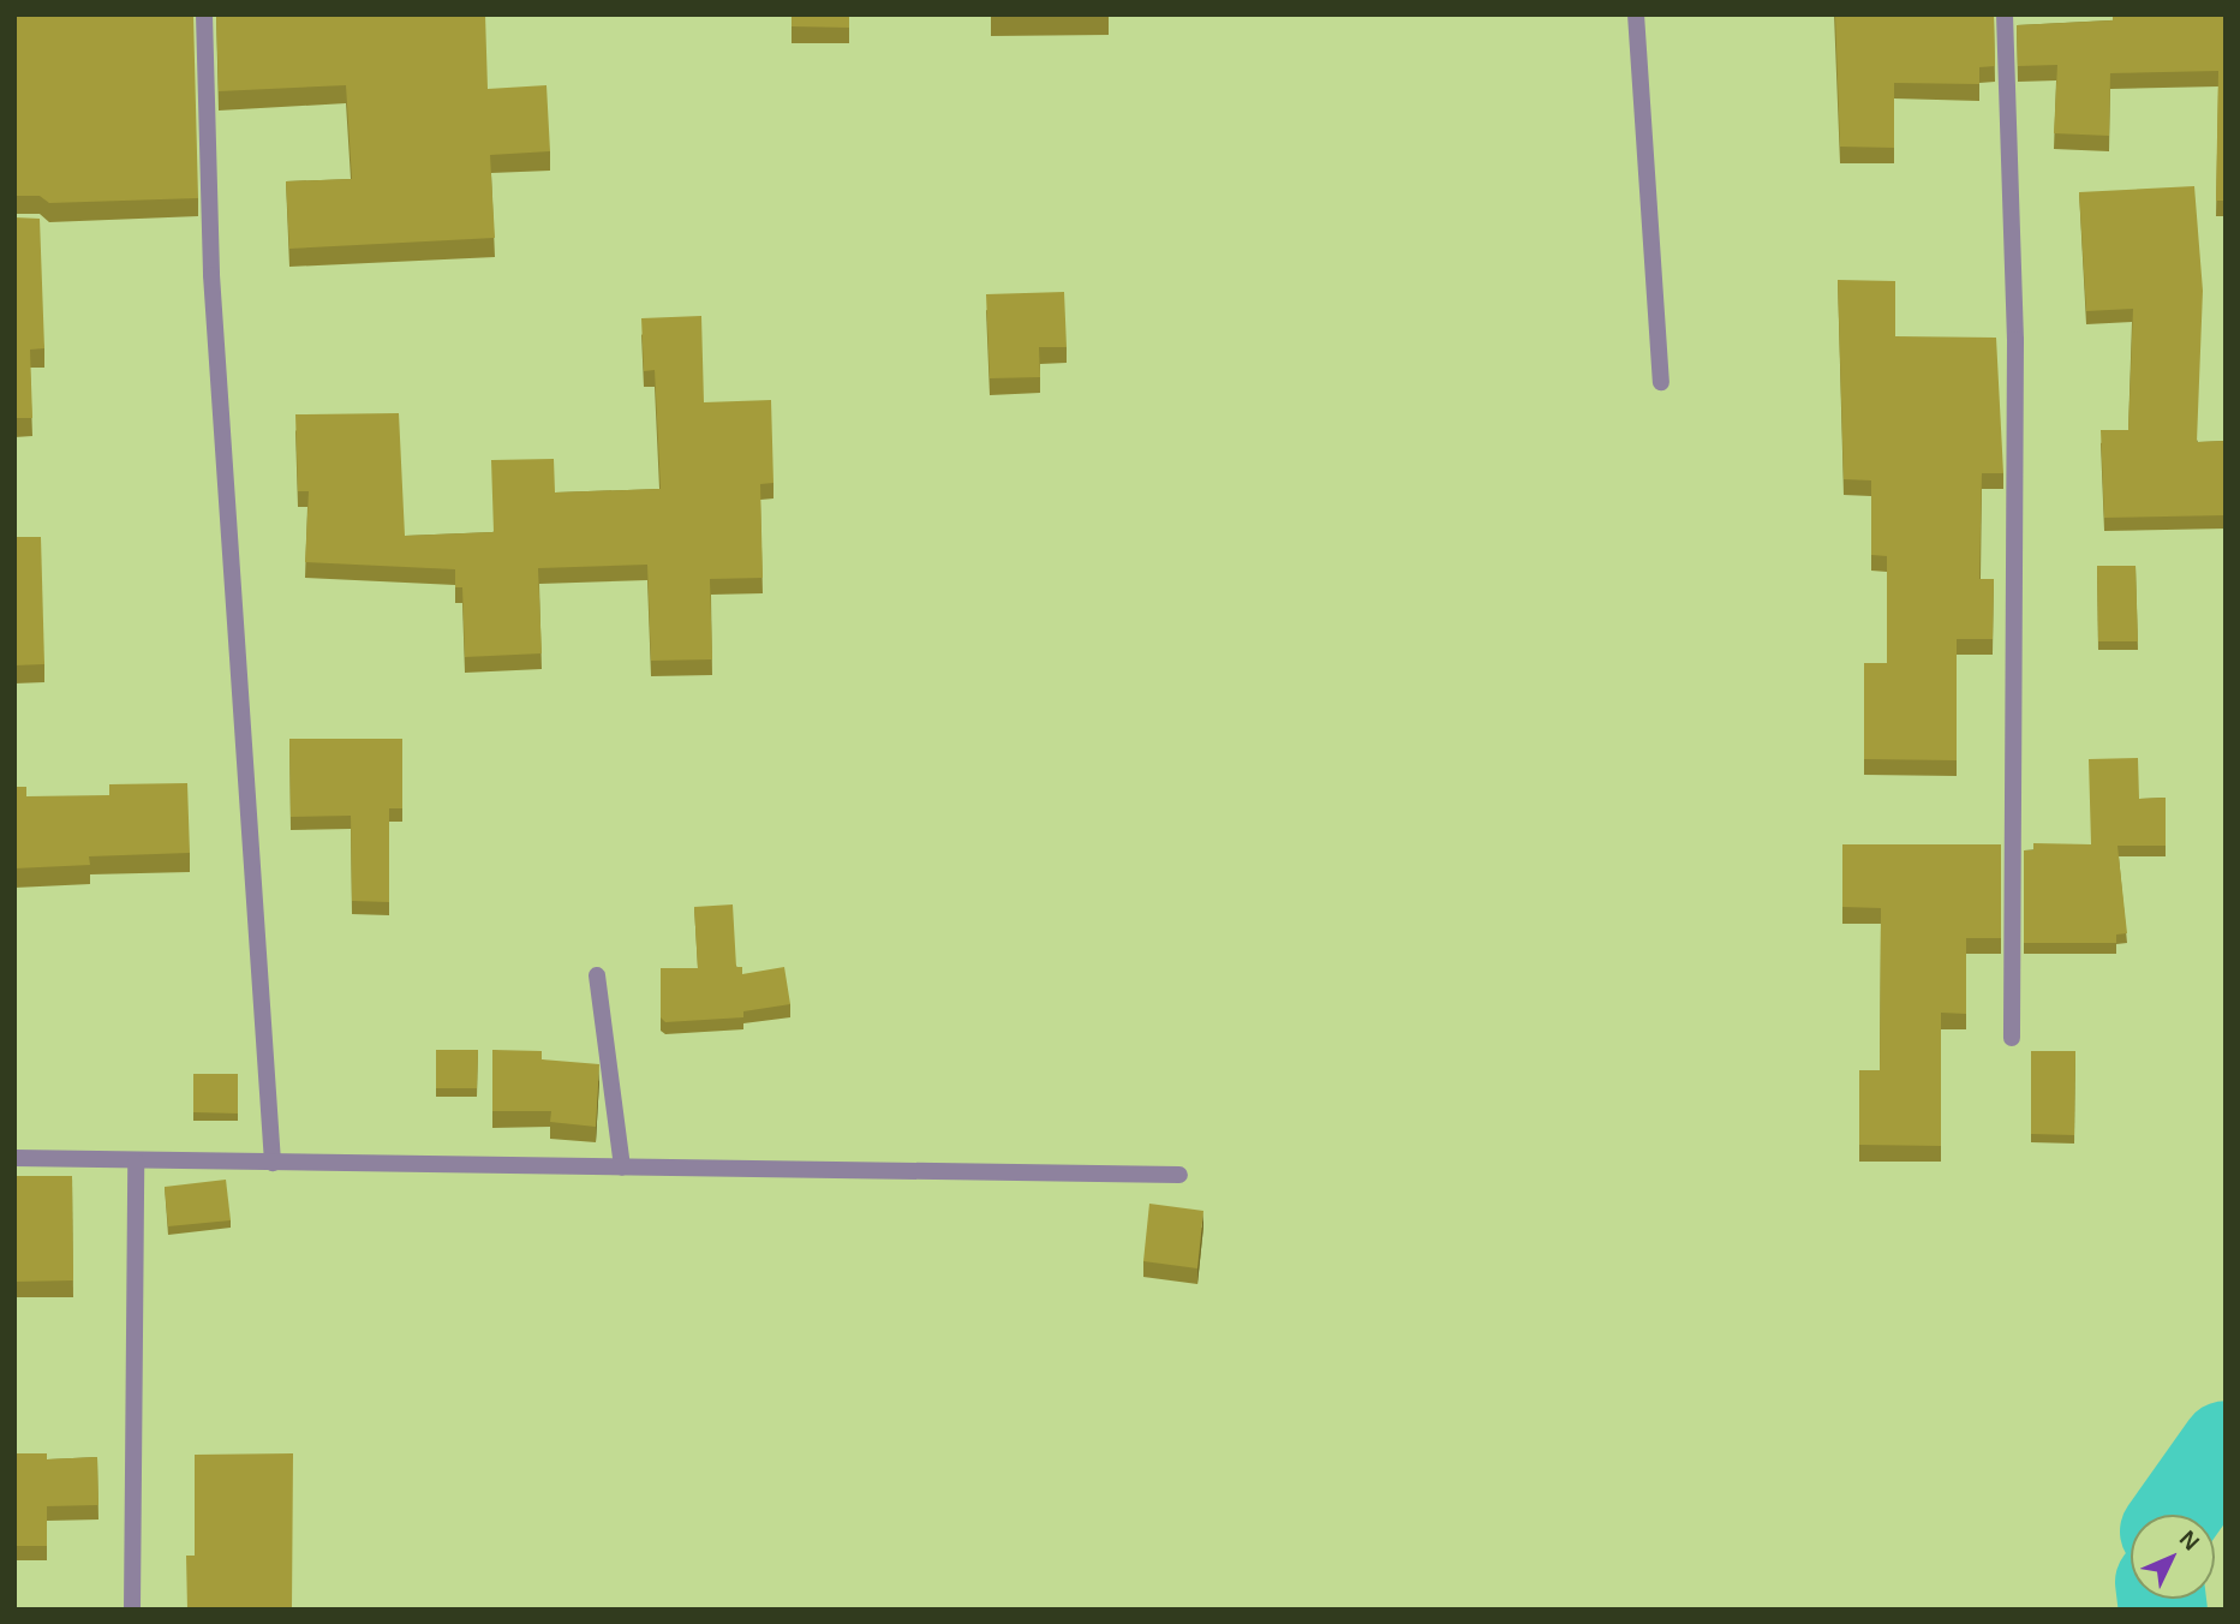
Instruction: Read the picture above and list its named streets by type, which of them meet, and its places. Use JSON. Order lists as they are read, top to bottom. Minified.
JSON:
{"north":"top right"}
